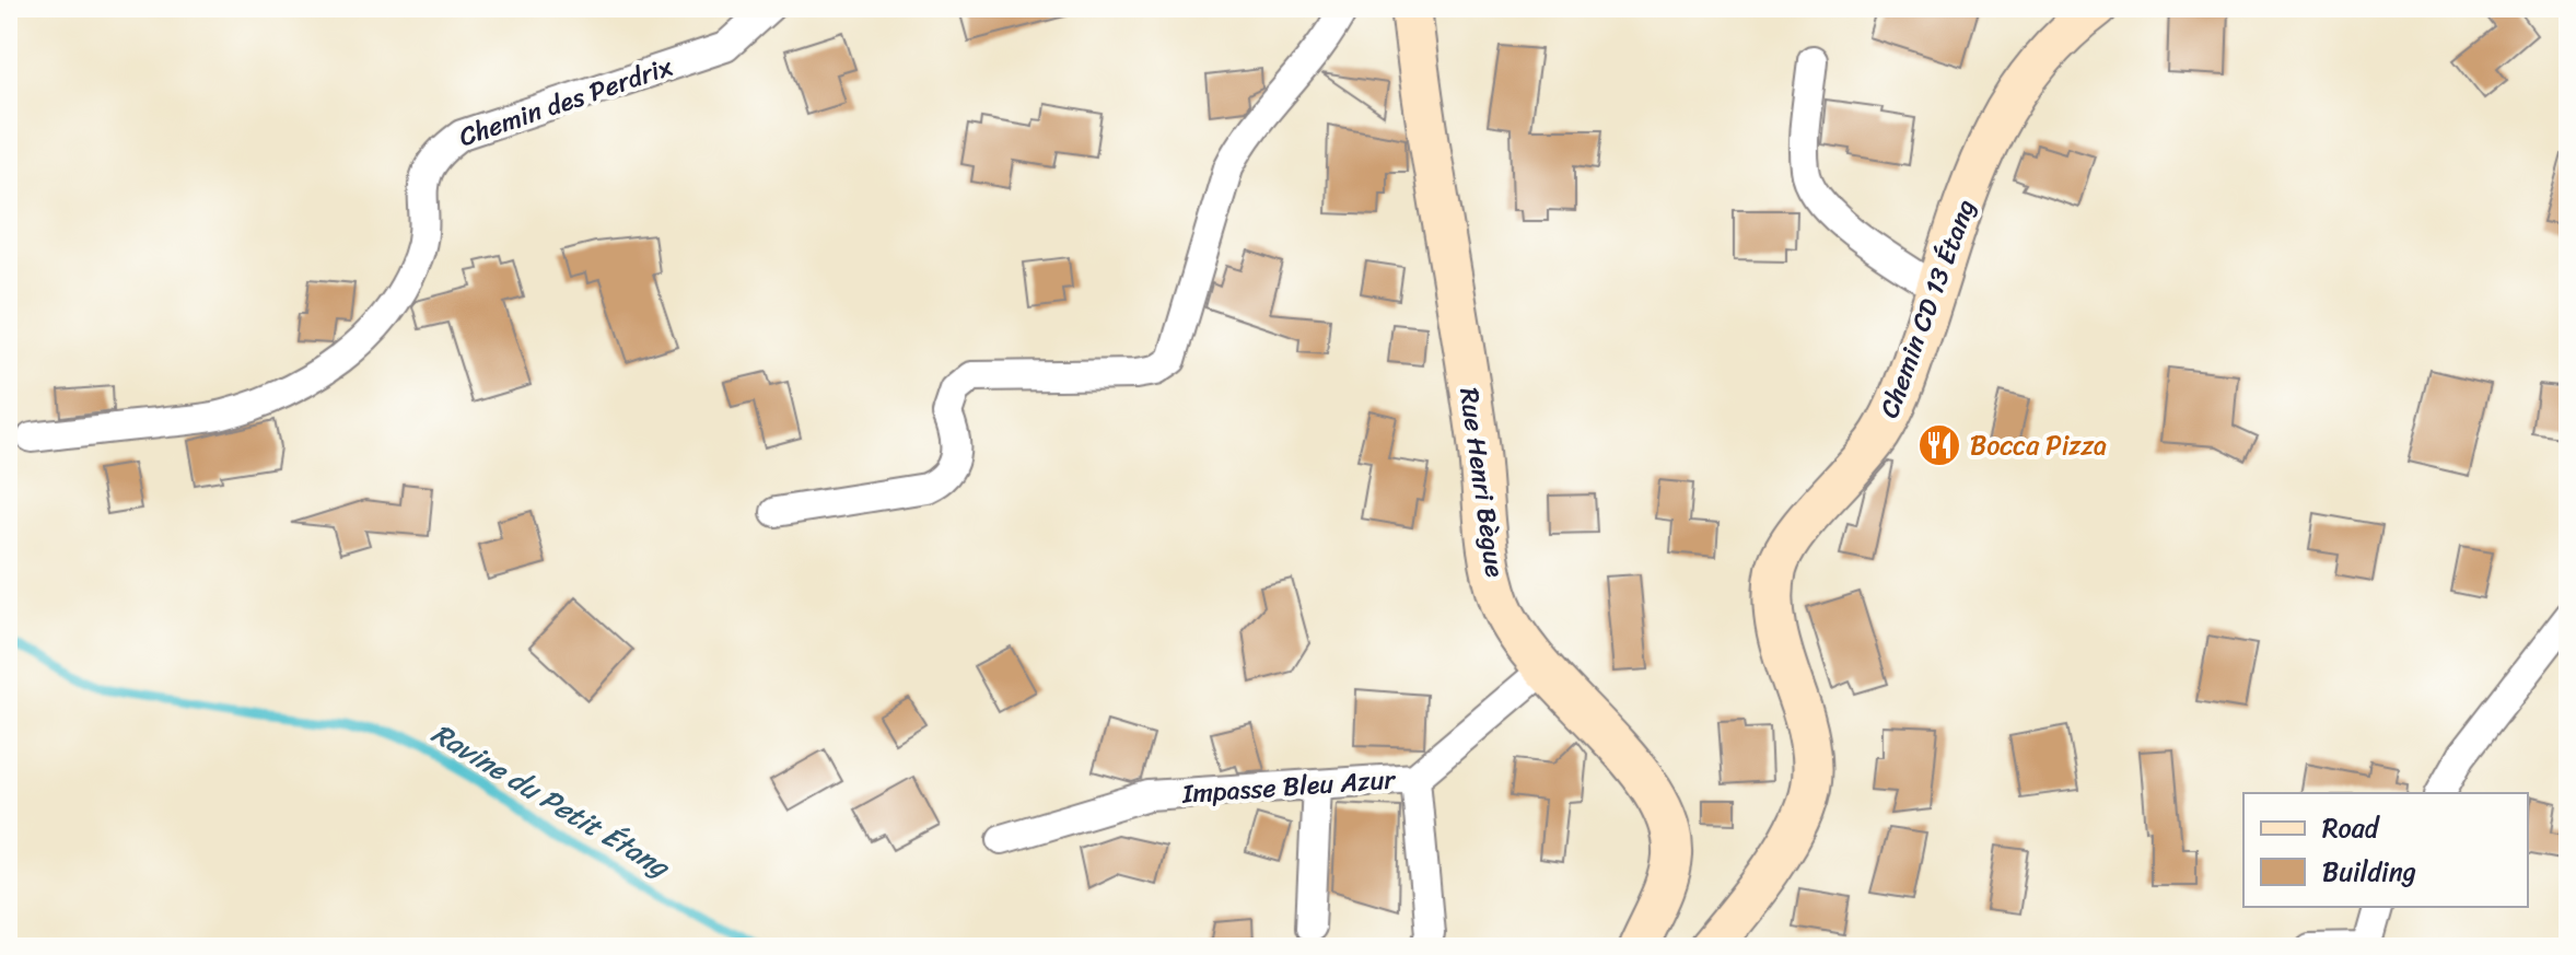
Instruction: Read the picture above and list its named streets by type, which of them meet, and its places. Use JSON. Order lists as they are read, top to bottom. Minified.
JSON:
{"streets":{"main road":["Chemin CD 13 Étang","Rue Henri Bègue"],"street":["Chemin des Perdrix","Impasse Bleu Azur"]},"crossings":[["Rue Henri Bègue","Impasse Bleu Azur"]],"water":["Ravine du Petit Étang"],"places":{"restaurant":["Bocca Pizza"]},"legend":["Road","Building"]}
